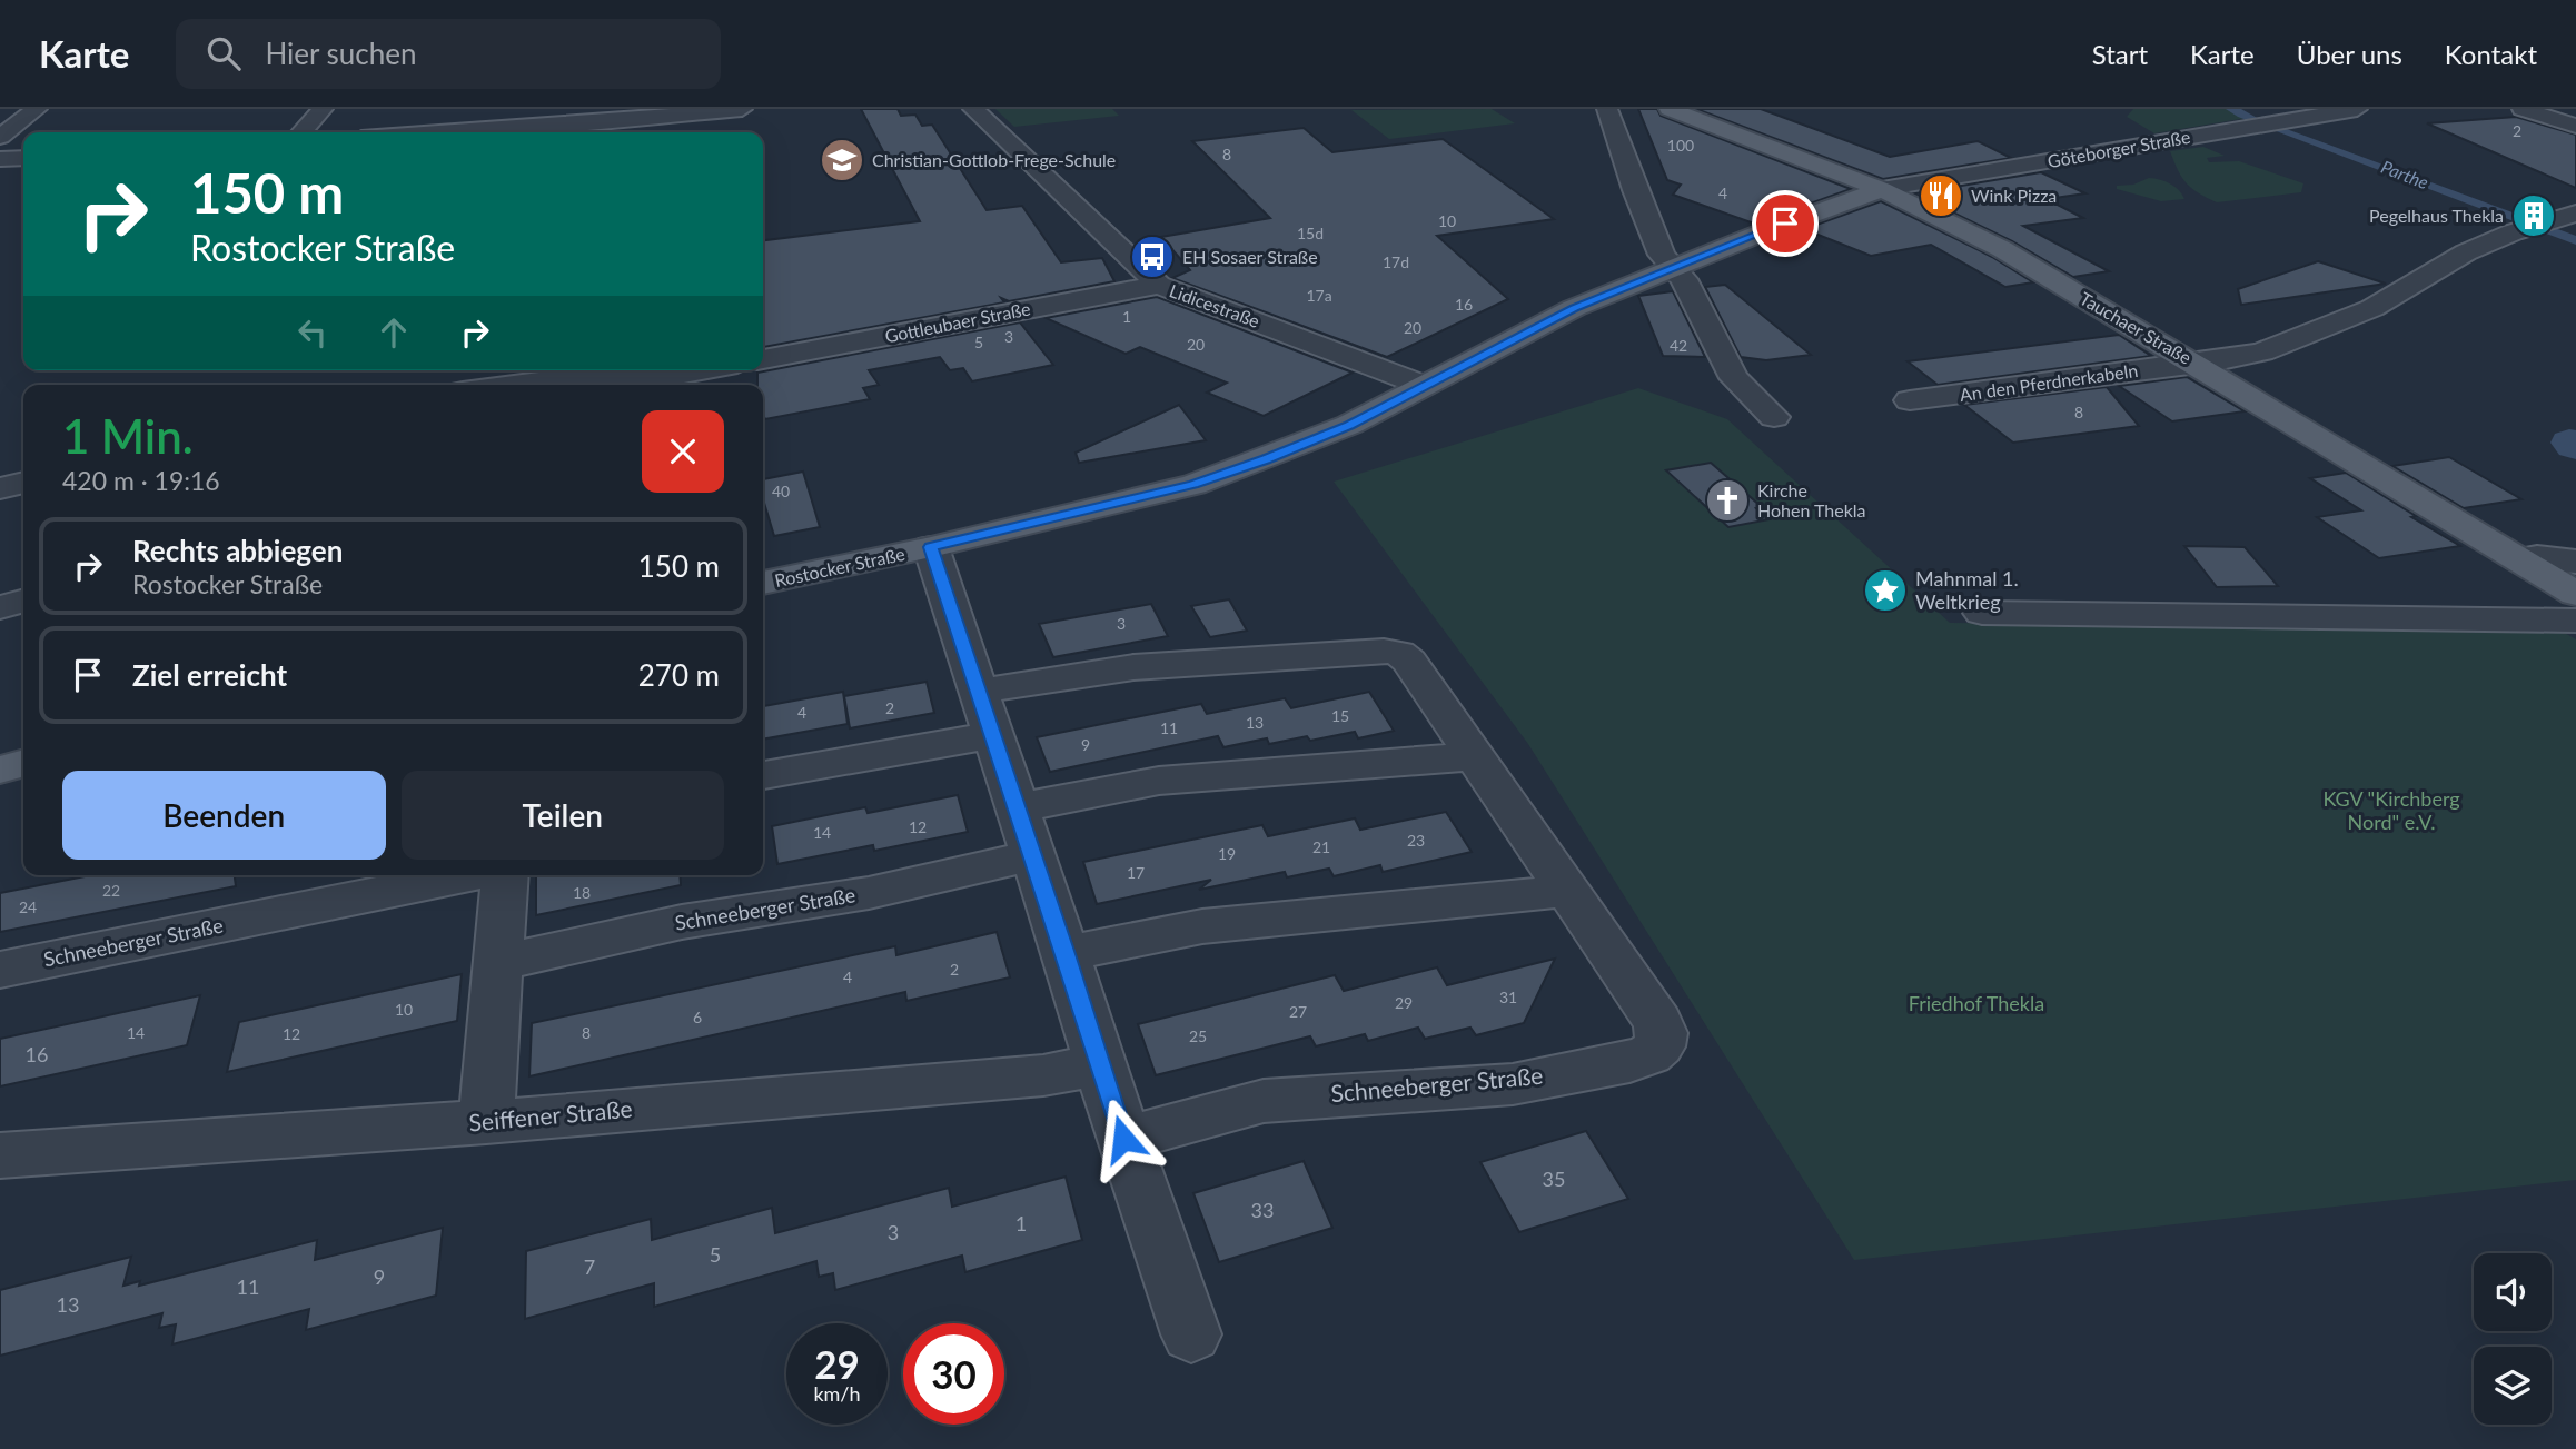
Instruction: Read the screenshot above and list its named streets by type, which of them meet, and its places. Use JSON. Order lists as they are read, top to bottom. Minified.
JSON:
{"streets":{"main road":["Tauchaer Straße","Rostocker Straße"],"street":["Göteborger Straße","Lidicestraße","Gottleubaer Straße","An den Pferdnerkabeln","Schneeberger Straße","Seiffener Straße"]},"crossings":[["Göteborger Straße","Tauchaer Straße"],["Göteborger Straße","Rostocker Straße"],["Lidicestraße","Gottleubaer Straße"],["Lidicestraße","Rostocker Straße"],["Tauchaer Straße","An den Pferdnerkabeln"],["Tauchaer Straße","Rostocker Straße"]],"water":["Parthe"],"parks":["KGV \"Kirchberg Nord\" e.V.","Friedhof Thekla"],"places":{"school or university":["Christian-Gottlob-Frege-Schule"],"restaurant":["Wink Pizza"],"building":["Pegelhaus Thekla"],"bus stop":["EH Sosaer Straße"],"church":["Kirche Hohen Thekla"],"place":["Mahnmal 1. Weltkrieg"]},"house_numbers":["2","100","8","4","10","15d","17d","17a","16","1","20","3","5","20","42","8","40","3","2","4","15","13","11","9","12","14","23","21","19","17","22","18","24","2","4","31","29","10","27","6","14","8","12","25","16","35","33","1","3","5","7","9","11","13"],"page":{"header":"Karte","search":"Hier suchen","nav":["Start","Karte","Über uns","Kontakt"],"turn":["150 m","Rostocker Straße"],"heading":["1 Min.","420 m · 19:16"],"list":[{"name":"Rechts abbiegen","note":"Rostocker Straße","value":"150 m"},{"name":"Ziel erreicht","value":"270 m"}],"buttons":["Beenden","Teilen"],"speed":"29 km/h","limit":"30"}}
